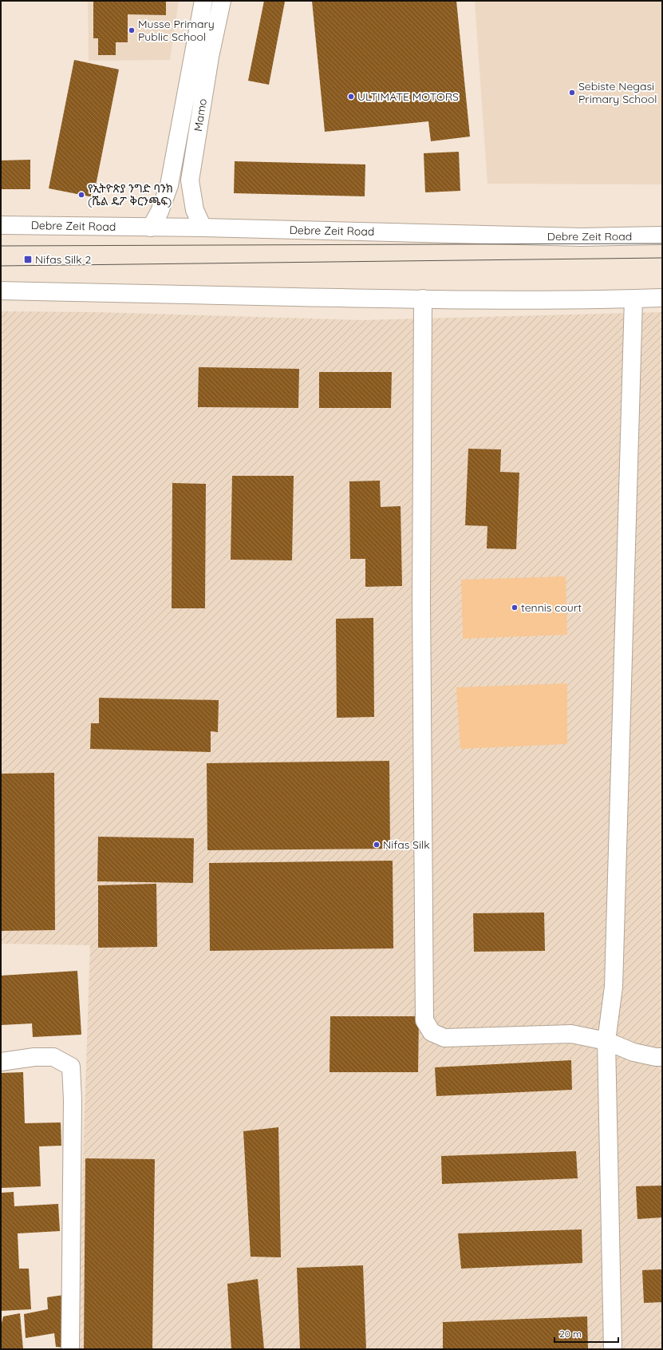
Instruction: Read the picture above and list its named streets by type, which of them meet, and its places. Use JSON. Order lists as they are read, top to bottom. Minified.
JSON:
{"streets":{"main road":["Mamo","Debre Zeit Road"]},"crossings":[["Mamo","Debre Zeit Road"]],"places":{"other":["Musse Primary Public School","Sebiste Negasi Primary School","ULTIMATE MOTORS","የኢትዮጵያ ንግድ ባንክ (ሼል ዴፖ ቅርንጫፍ)","tennis court","Nifas Silk"],"transit":["Nifas Silk 2"]},"scale_bar":"20 m"}
